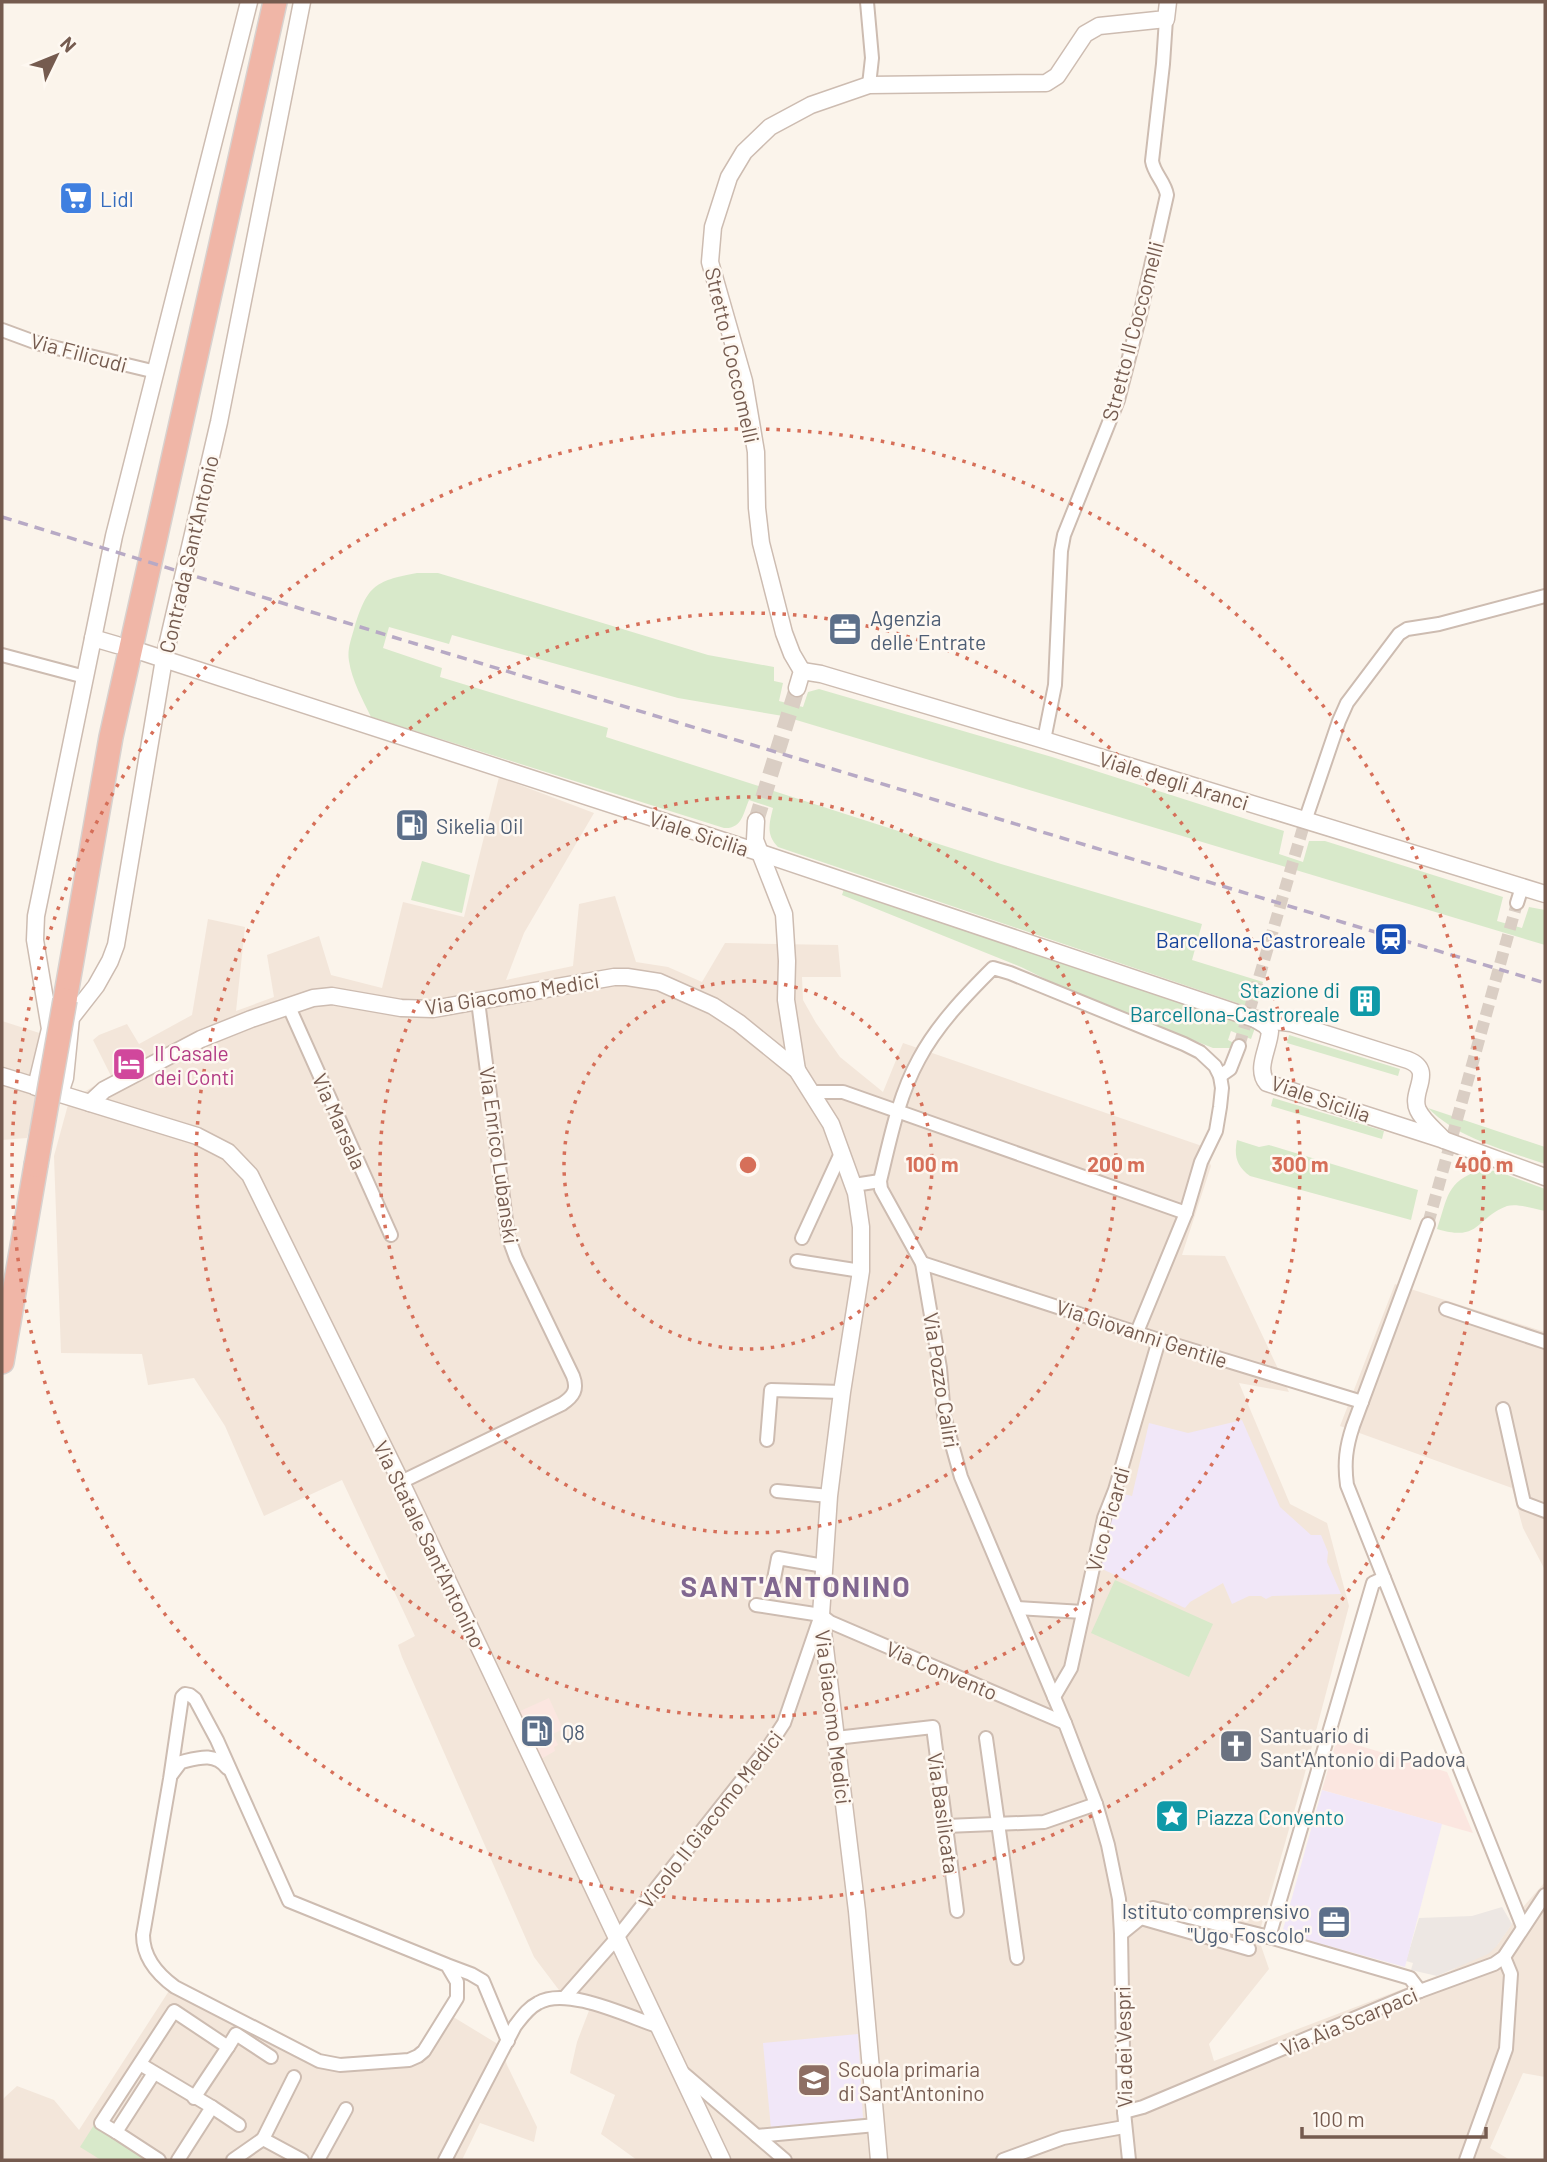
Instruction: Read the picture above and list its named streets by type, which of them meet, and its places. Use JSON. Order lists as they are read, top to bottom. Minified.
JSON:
{"streets":{"street":["Stretto II Coccomelli","Via Filicudi","Stretto I Coccomelli","Contrada Sant'Antonio","Viale degli Aranci","Viale Sicilia","Via Giacomo Medici","Via Marsala","Via Enrico Lubanski","Via Giovanni Gentile","Via Pozzo Caliri","Vico Picardi","Via Statale Sant'Antonino","Via Convento","Via Basilicata","Vicolo II Giacomo Medici","Via Aia Scarpaci","Via dei Vespri"]},"crossings":[["Stretto II Coccomelli","Stretto I Coccomelli"],["Stretto II Coccomelli","Viale degli Aranci"],["Via Filicudi","Contrada Sant'Antonio"],["Stretto I Coccomelli","Viale degli Aranci"],["Contrada Sant'Antonio","Viale Sicilia"],["Contrada Sant'Antonio","Via Statale Sant'Antonino"],["Via Giacomo Medici","Via Marsala"],["Via Giacomo Medici","Via Enrico Lubanski"],["Via Giacomo Medici","Via Statale Sant'Antonino"],["Via Giacomo Medici","Via Convento"],["Via Giacomo Medici","Via Basilicata"],["Via Giacomo Medici","Vicolo II Giacomo Medici"],["Via Enrico Lubanski","Via Statale Sant'Antonino"],["Via Giovanni Gentile","Via Pozzo Caliri"],["Via Giovanni Gentile","Vico Picardi"],["Via Pozzo Caliri","Vico Picardi"],["Via Pozzo Caliri","Via Convento"],["Via Statale Sant'Antonino","Vicolo II Giacomo Medici"],["Via Convento","Vicolo II Giacomo Medici"],["Via Aia Scarpaci","Via dei Vespri"]],"districts":["SANT'ANTONINO"],"places":{"supermarket":["Lidl"],"office":["Agenzia delle Entrate","Istituto comprensivo \"Ugo Foscolo\""],"fuel station":["Sikelia Oil","Q8"],"station":["Barcellona-Castroreale"],"building":["Stazione di Barcellona-Castroreale"],"hotel":["Il Casale dei Conti"],"church":["Santuario di Sant'Antonio di Padova"],"place":["Piazza Convento"],"school or university":["Scuola primaria di Sant'Antonino"]},"scale_bar":"100 m","north":"top right","rings":["100 m","200 m","300 m","400 m"]}
